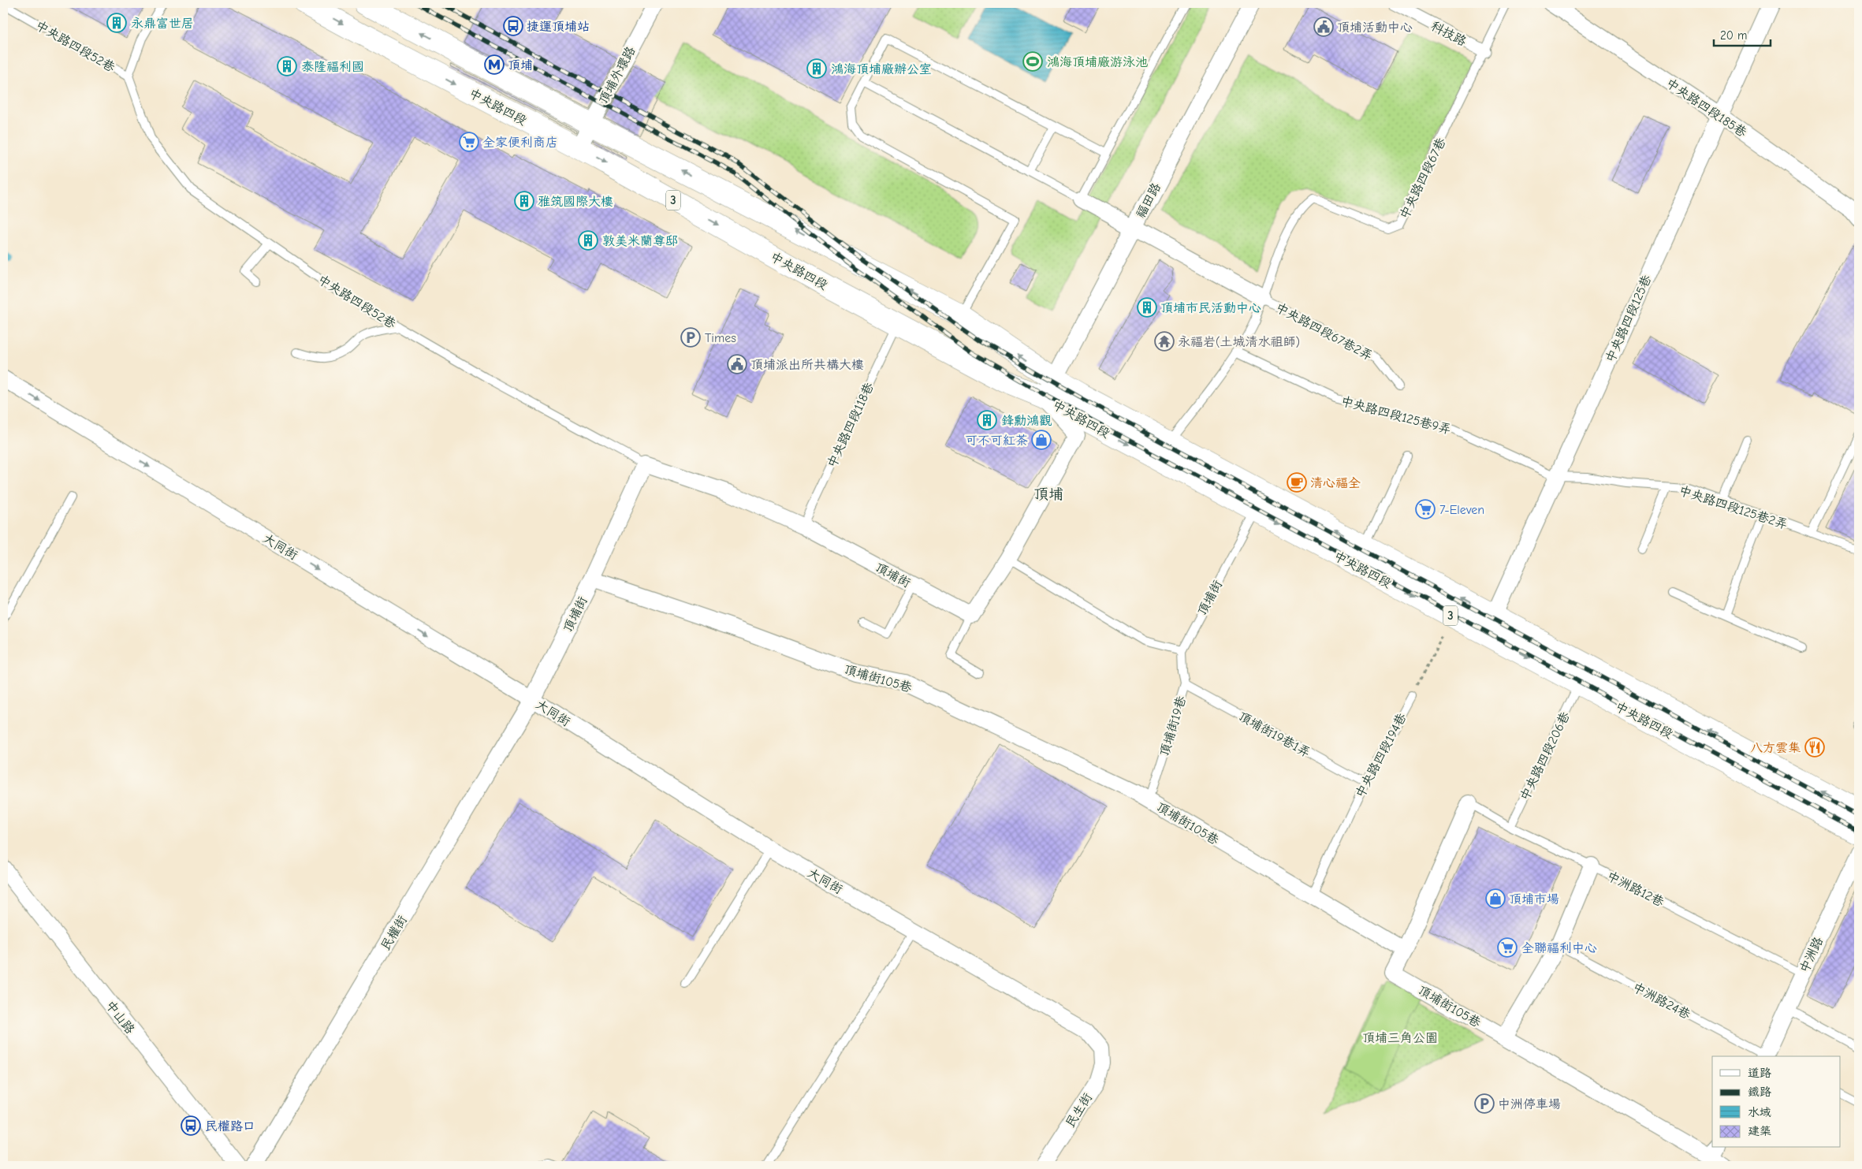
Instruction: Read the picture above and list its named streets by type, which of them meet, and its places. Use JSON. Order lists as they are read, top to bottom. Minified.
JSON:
{"streets":{"main road":["中央路四段","3"],"street":["科技路","頂埔外環路","中央路四段185巷","福田路","中央路四段125巷","大同街","頂埔街","頂埔街105巷","民權街","中洲路","中山路","民生街"],"lane":["中央路四段52巷","中央路四段67巷","中央路四段67巷2弄","中央路四段125巷9弄","中央路四段118巷","中央路四段125巷2弄","頂埔街19巷","頂埔街19巷1弄","中央路四段194巷","中央路四段206巷","中洲路12巷","中洲路24巷"]},"crossings":[["科技路","中央路四段67巷"],["中央路四段52巷","頂埔街"],["頂埔外環路","中央路四段"],["中央路四段","中央路四段67巷"],["中央路四段","福田路"],["中央路四段","中央路四段125巷"],["中央路四段","中央路四段118巷"],["中央路四段","頂埔街"],["中央路四段","中央路四段206巷"],["中央路四段185巷","中央路四段125巷"],["中央路四段67巷","中央路四段67巷2弄"],["中央路四段67巷","中央路四段125巷9弄"],["中央路四段125巷","中央路四段125巷9弄"],["中央路四段125巷","中央路四段125巷2弄"],["中央路四段125巷9弄","中央路四段125巷2弄"],["中央路四段118巷","頂埔街"],["大同街","頂埔街"],["大同街","民權街"],["大同街","民生街"],["頂埔街","頂埔街105巷"],["頂埔街","頂埔街19巷"],["頂埔街","民權街"],["頂埔街105巷","頂埔街19巷"],["頂埔街105巷","中央路四段194巷"],["頂埔街19巷","頂埔街19巷1弄"],["頂埔街19巷1弄","中央路四段194巷"],["中央路四段206巷","中洲路12巷"],["中洲路12巷","中洲路"]],"one_way":["大同街"],"districts":["頂埔"],"parks":["頂埔三角公園"],"places":{"building":["永鼎富世居","泰隆福利國","鴻海頂埔廠辦公室","雅筑國際大樓","敦美米蘭尊邸","頂埔市民活動中心","鋒勳鴻觀"],"bus stop":["捷運頂埔站","民權路口"],"public building":["頂埔活動中心","頂埔派出所共構大樓"],"sports":["鴻海頂埔廠游泳池"],"metro station":["頂埔"],"supermarket":["全家便利商店","7-Eleven","全聯福利中心"],"parking":["Times","中洲停車場"],"temple":["永福岩(土城清水祖師)"],"shop":["可不可紅茶","頂埔市場"],"cafe":["清心福全"],"restaurant":["八方雲集"]},"legend":["道路","鐵路","水域","建築"],"scale_bar":"20 m"}
